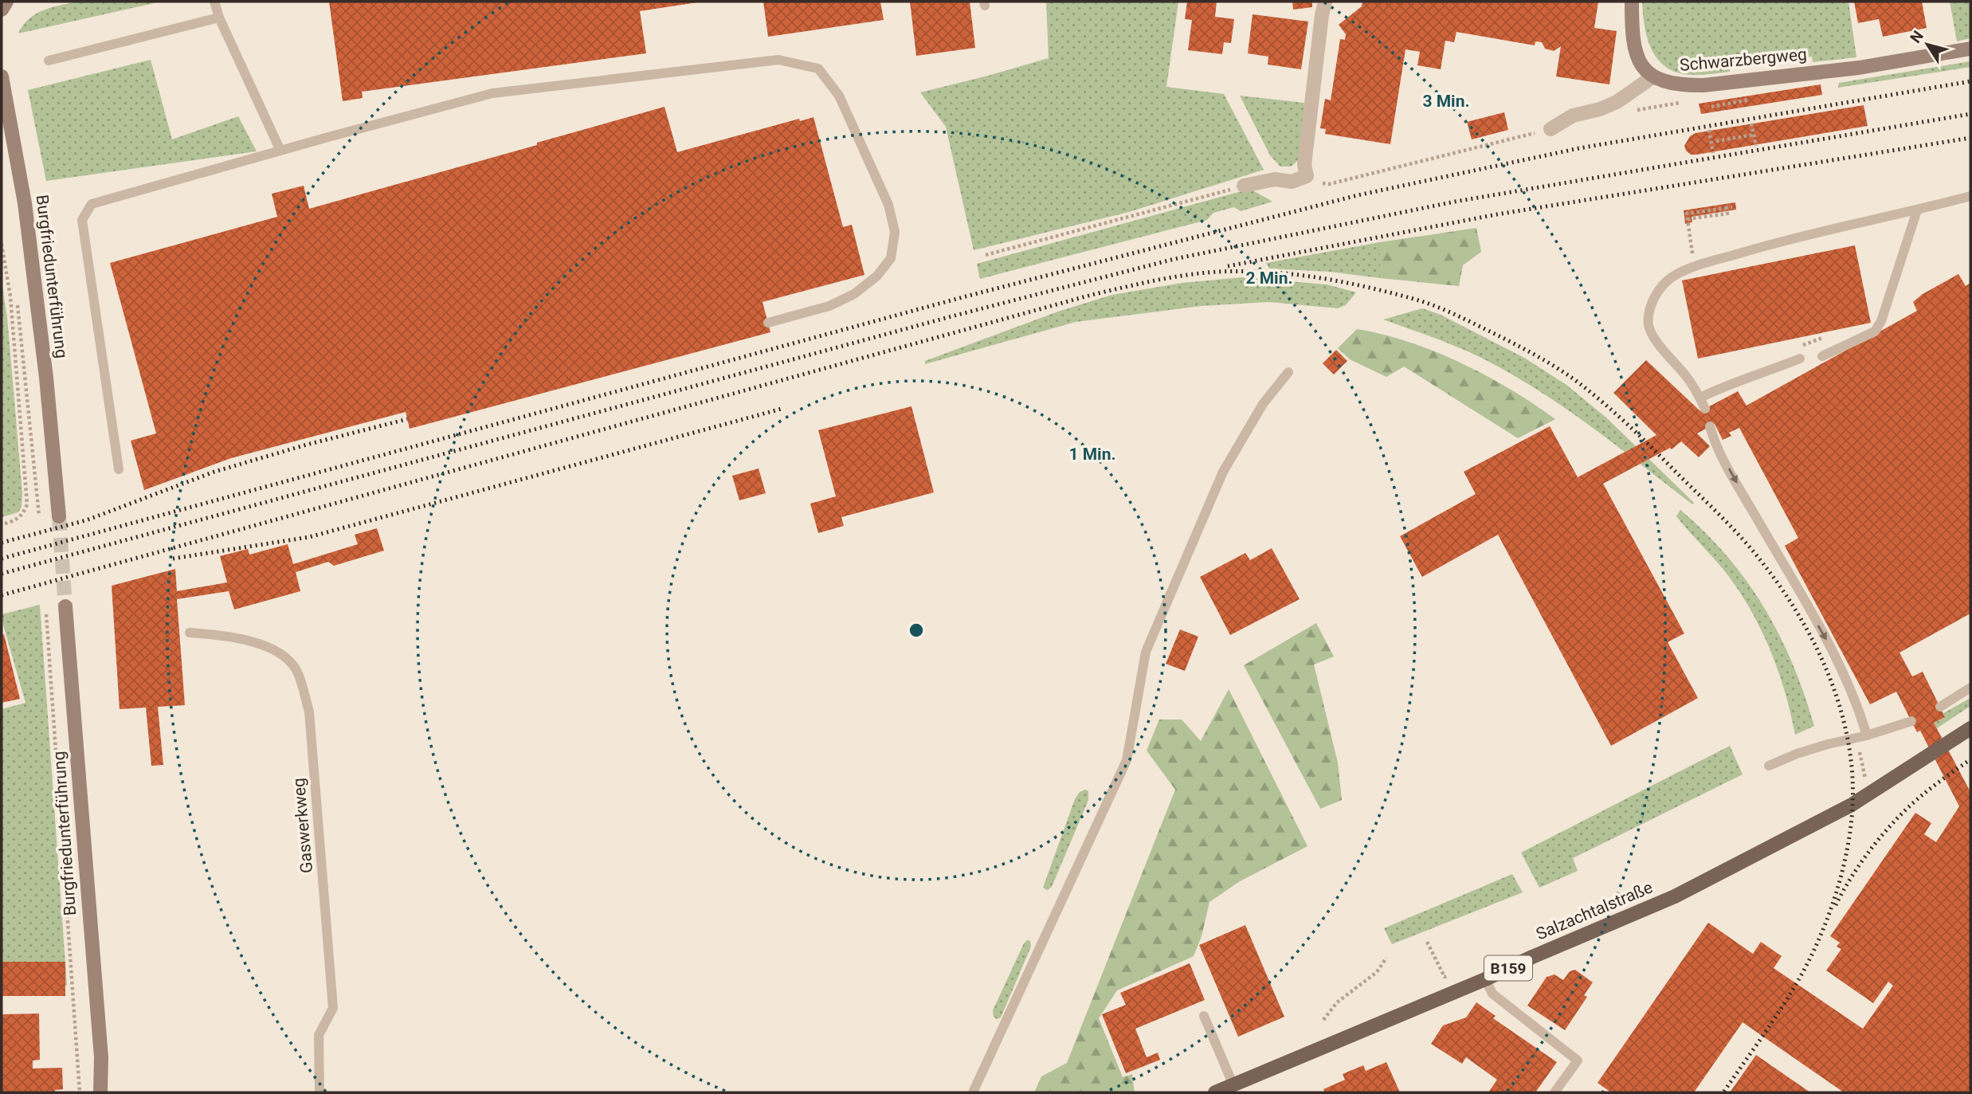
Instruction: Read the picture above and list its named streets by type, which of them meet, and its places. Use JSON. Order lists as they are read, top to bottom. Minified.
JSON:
{"streets":{"main road":["Salzachtalstraße","B159"],"street":["Schwarzbergweg","Burgfriedunterführung"],"lane":["Gaswerkweg"]},"north":"top left","rings":["3 Min.","2 Min.","1 Min."]}
